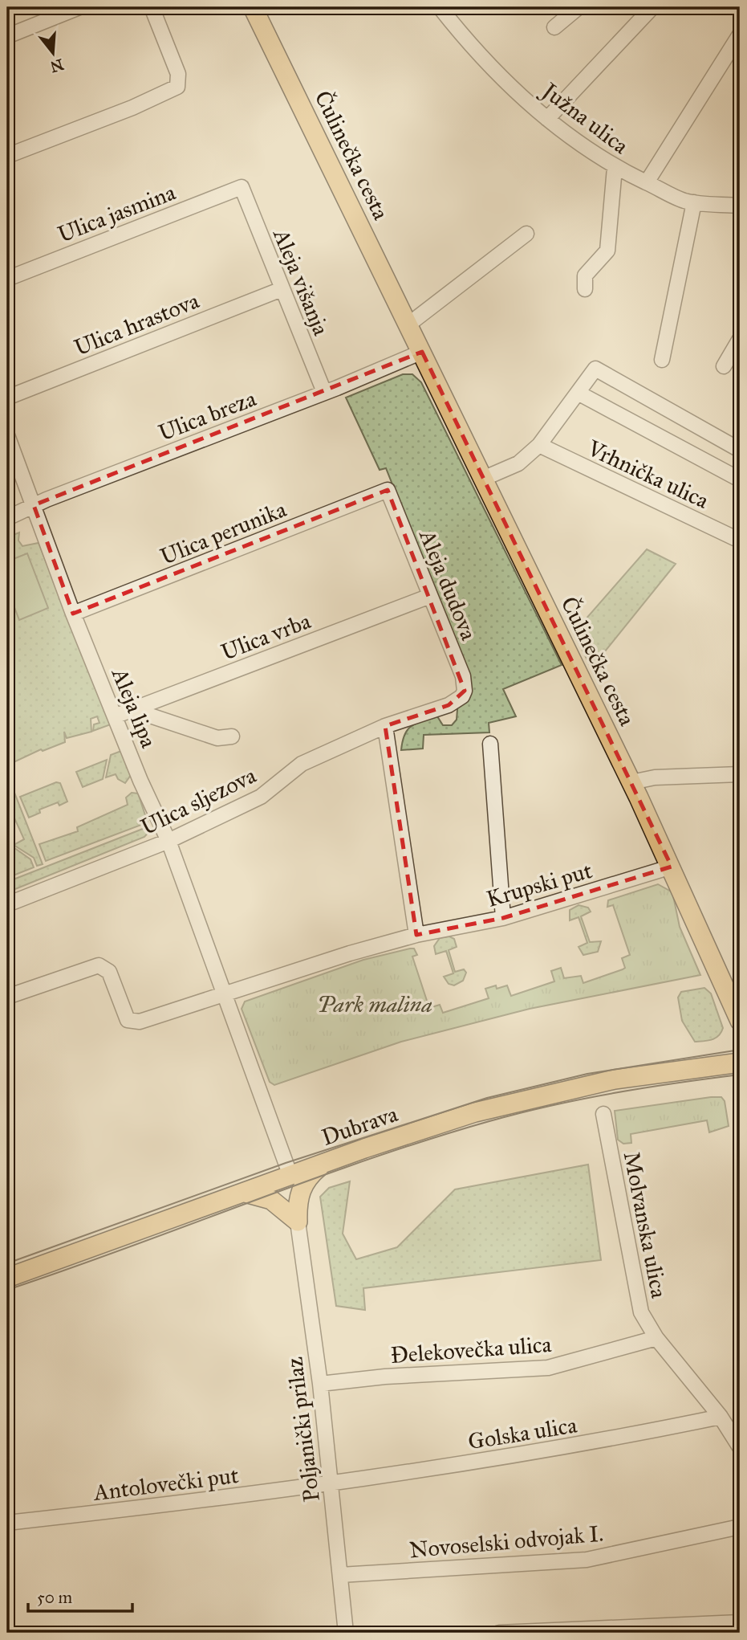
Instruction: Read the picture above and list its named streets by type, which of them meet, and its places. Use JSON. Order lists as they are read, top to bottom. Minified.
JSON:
{"streets":{"main road":["Čulinečka cesta","Dubrava"],"street":["Južna ulica","Ulica jasmina","Aleja višanja","Ulica hrastova","Ulica breza","Vrhnička ulica","Ulica perunika","Aleja dudova","Ulica vrba","Aleja lipa","Ulica sljezova","Krupski put","Molvanska ulica","Đelekovečka ulica","Poljanički prilaz","Golska ulica","Antolovečki put","Novoselski odvojak I."]},"crossings":[["Čulinečka cesta","Ulica breza"],["Čulinečka cesta","Krupski put"],["Ulica jasmina","Aleja višanja"],["Aleja višanja","Ulica hrastova"],["Aleja višanja","Ulica breza"],["Ulica breza","Aleja lipa"],["Ulica perunika","Aleja dudova"],["Ulica perunika","Aleja lipa"],["Aleja dudova","Ulica vrba"],["Aleja dudova","Ulica sljezova"],["Ulica vrba","Aleja lipa"],["Aleja lipa","Ulica sljezova"],["Aleja lipa","Krupski put"],["Aleja lipa","Dubrava"],["Molvanska ulica","Đelekovečka ulica"],["Molvanska ulica","Golska ulica"],["Đelekovečka ulica","Poljanički prilaz"],["Poljanički prilaz","Golska ulica"],["Poljanički prilaz","Antolovečki put"],["Poljanički prilaz","Novoselski odvojak I."],["Golska ulica","Antolovečki put"]],"parks":["Park malina"],"scale_bar":"50 m","north":"bottom"}
